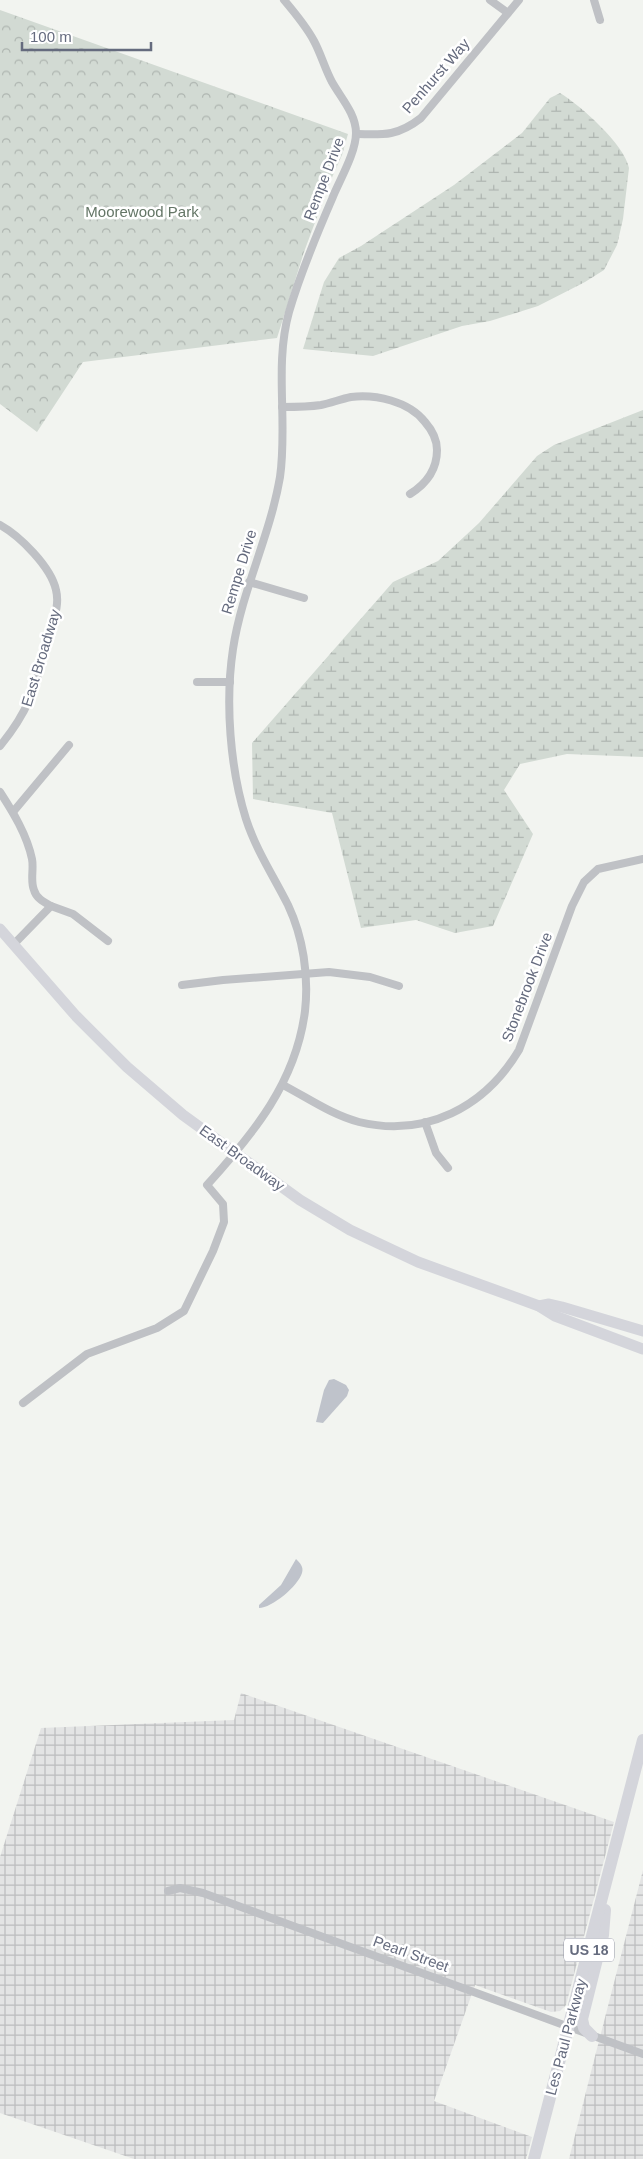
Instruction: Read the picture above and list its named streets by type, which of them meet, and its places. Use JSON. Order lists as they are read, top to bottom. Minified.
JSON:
{"streets":{"main road":["East Broadway","US 18","Les Paul Parkway"],"street":["Penhurst Way","Rempe Drive","Stonebrook Drive","Pearl Street"]},"crossings":[["Penhurst Way","Rempe Drive"],["Rempe Drive","East Broadway"],["Rempe Drive","Stonebrook Drive"],["Pearl Street","Les Paul Parkway"]],"parks":["Moorewood Park"],"scale_bar":"100 m"}
